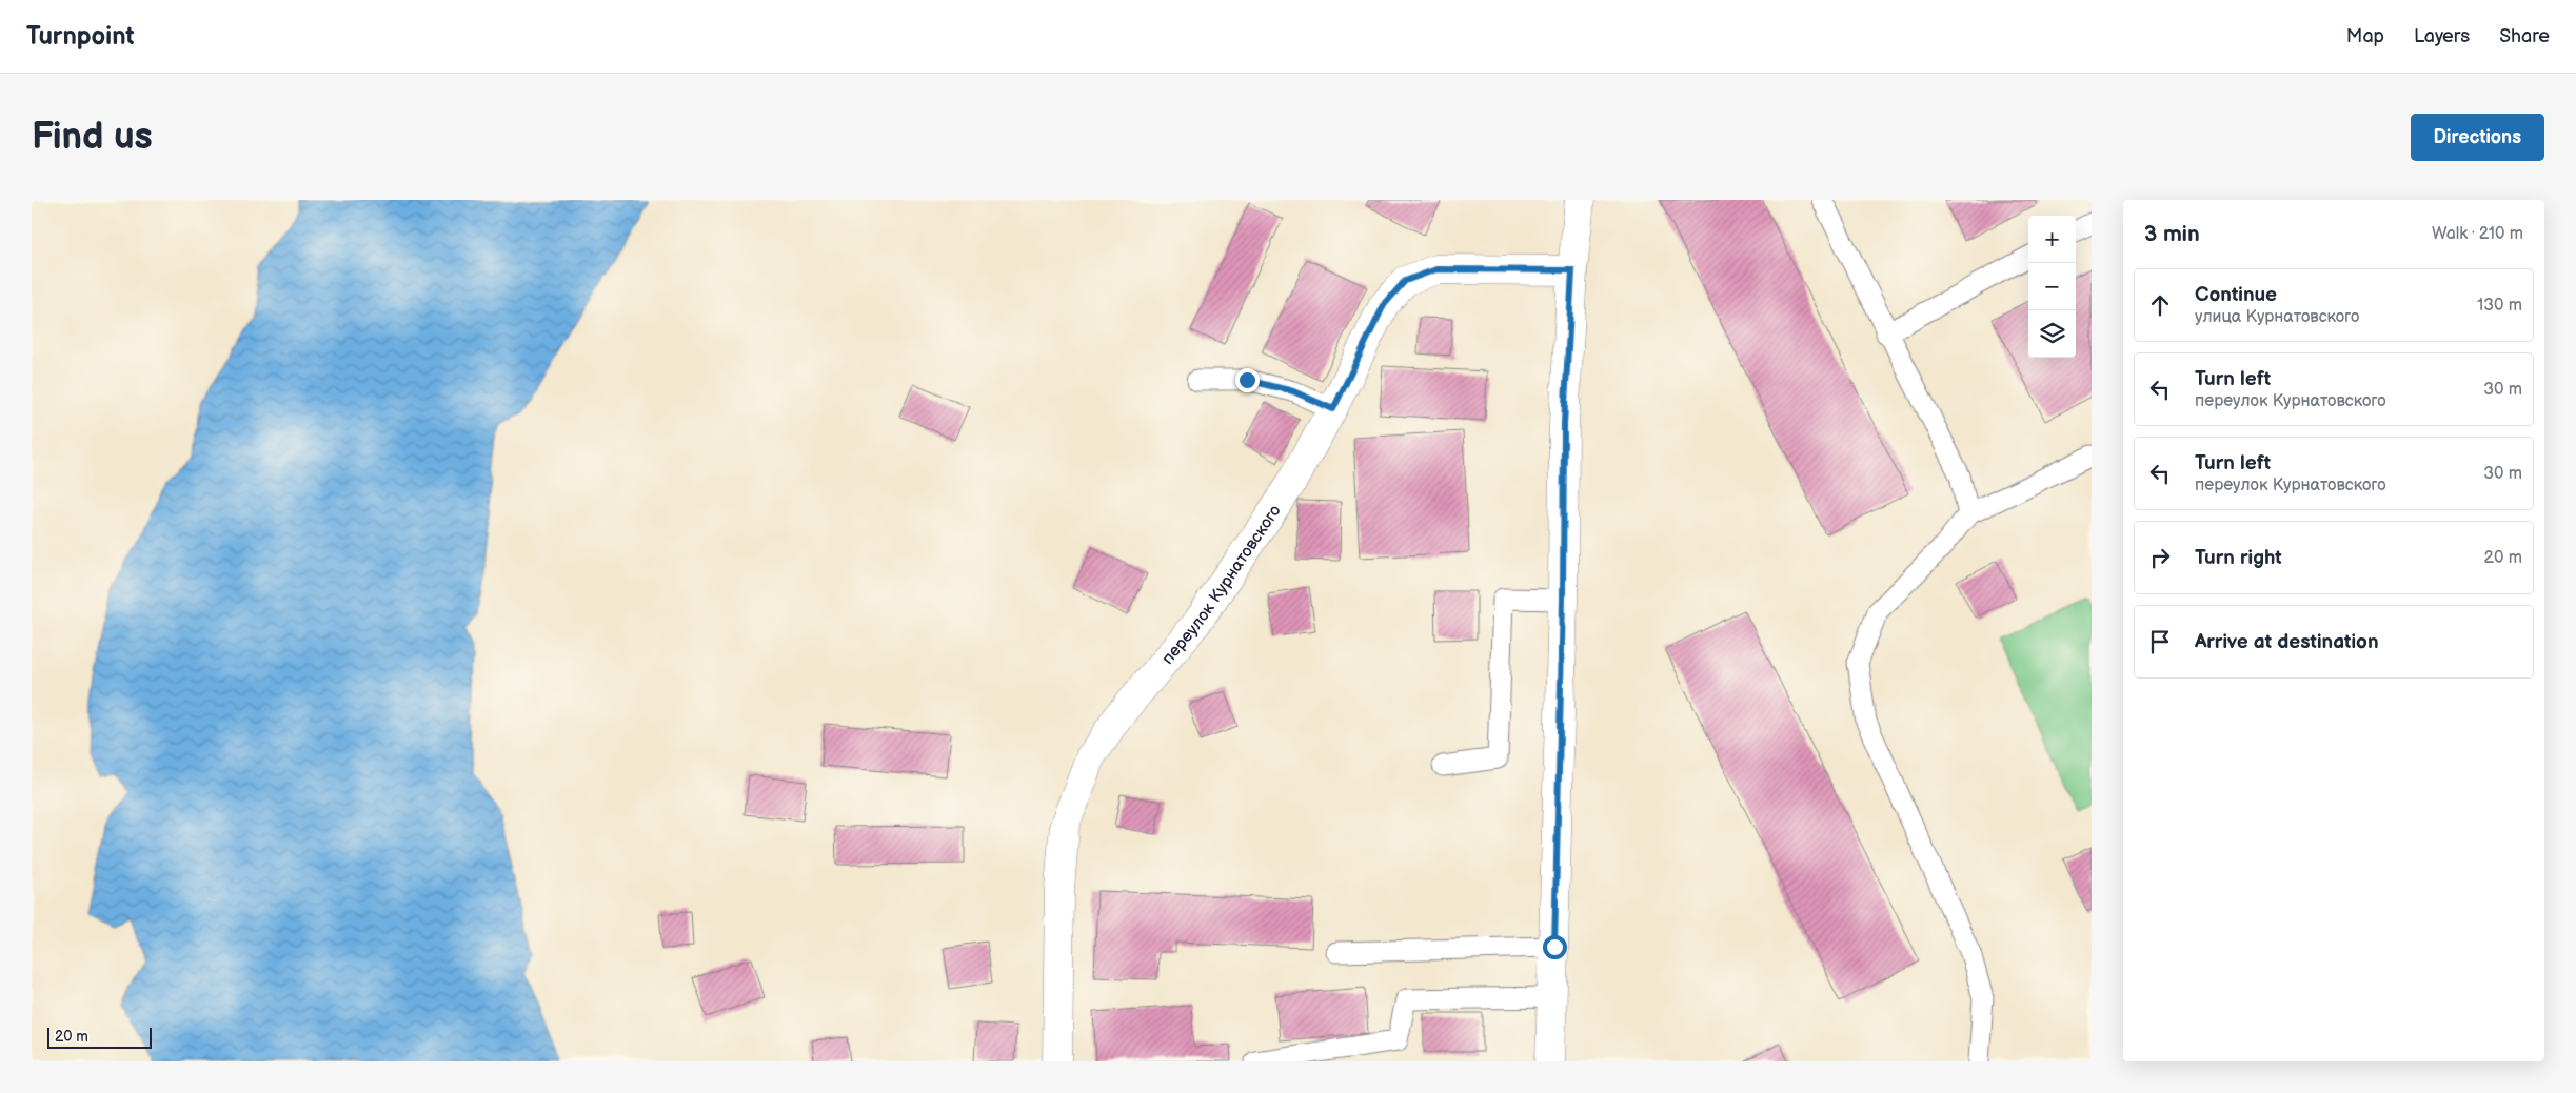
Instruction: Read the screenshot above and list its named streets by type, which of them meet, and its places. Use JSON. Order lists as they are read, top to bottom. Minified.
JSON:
{"streets":{"street":["переулок Курнатовского"]},"scale_bar":"20 m","page":{"header":"Turnpoint","nav":["Map","Layers","Share"],"buttons":"Directions","title":"Find us","heading":["3 min","Walk · 210 m"],"map_buttons":["+","−"],"list":[["Continue","улица Курнатовского","130 m"],["Turn left","переулок Курнатовского","30 m"],["Turn left","переулок Курнатовского","30 m"],["Turn right","20 m"],"Arrive at destination"],"scale":"20 m"}}
